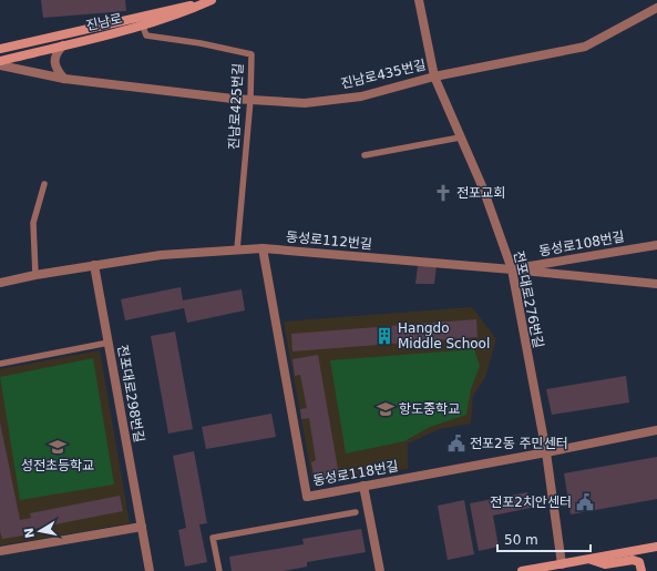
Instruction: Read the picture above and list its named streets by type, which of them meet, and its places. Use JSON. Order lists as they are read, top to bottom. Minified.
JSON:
{"streets":{"street":["진남로","진남로435번길","동성로112번길","동성로108번길","전포대로276번길","전포대로298번길","동성로118번길"],"lane":["진남로425번길"]},"crossings":[["진남로","진남로425번길"],["진남로435번길","진남로425번길"],["진남로435번길","전포대로276번길"],["진남로425번길","동성로112번길"],["동성로112번길","동성로108번길"],["동성로112번길","전포대로276번길"],["동성로112번길","전포대로298번길"],["동성로112번길","동성로118번길"],["동성로108번길","전포대로276번길"],["전포대로276번길","동성로118번길"]],"places":{"church":["전포교회"],"building":["Hangdo Middle School"],"school or university":["항도중학교","성전초등학교"],"public building":["전포2동 주민센터","전포2치안센터"]},"scale_bar":"50 m","north":"left"}
